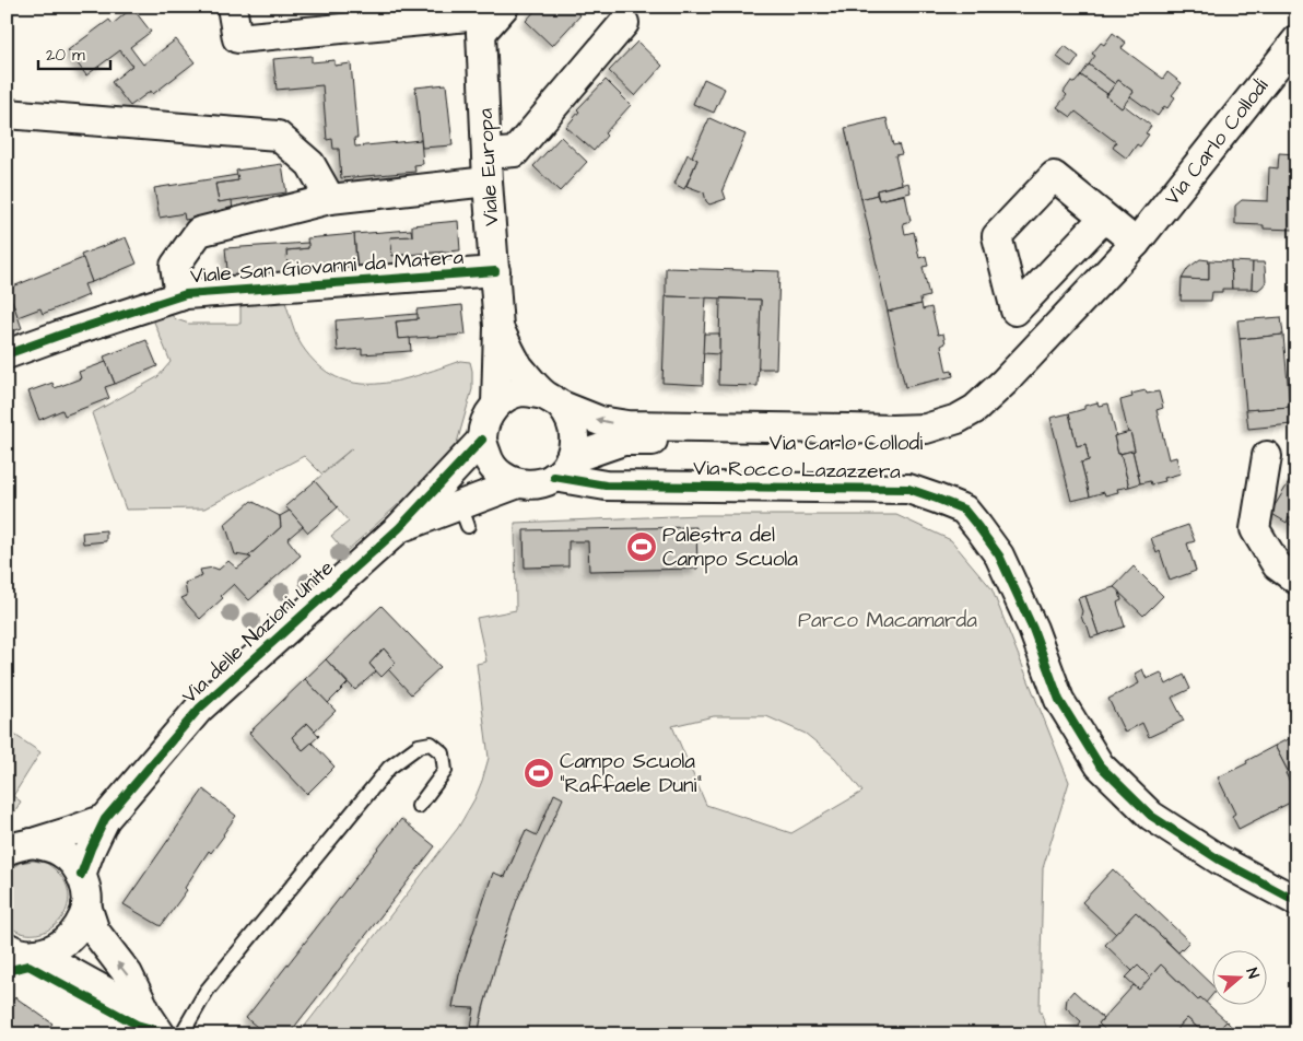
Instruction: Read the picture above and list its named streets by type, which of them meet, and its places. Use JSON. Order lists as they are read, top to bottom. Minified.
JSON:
{"streets":{"street":["Via Carlo Collodi","Viale Europa","Viale San Giovanni da Matera","Via Rocco Lazazzera","Via delle Nazioni Unite"]},"crossings":[["Via Carlo Collodi","Viale Europa"],["Via Carlo Collodi","Via Rocco Lazazzera"],["Via Carlo Collodi","Via delle Nazioni Unite"],["Viale Europa","Viale San Giovanni da Matera"],["Viale Europa","Via Rocco Lazazzera"],["Viale Europa","Via delle Nazioni Unite"],["Via Rocco Lazazzera","Via delle Nazioni Unite"]],"parks":["Parco Macamarda"],"places":{"sports":["Palestra del Campo Scuola","Campo Scuola \"Raffaele Duni\""]},"scale_bar":"20 m","north":"right"}
